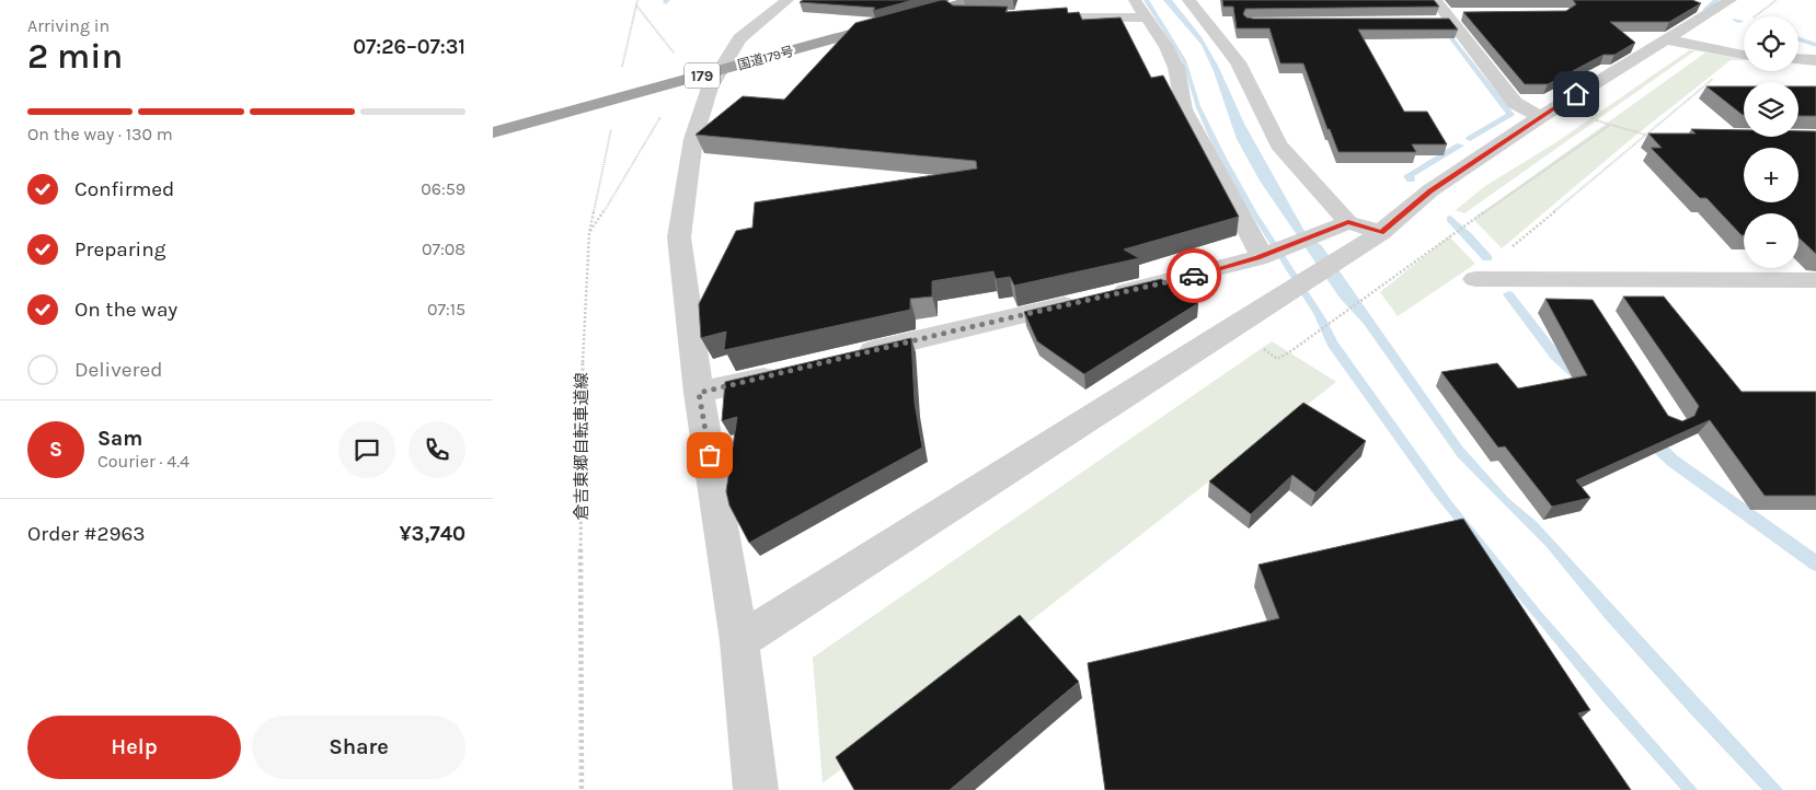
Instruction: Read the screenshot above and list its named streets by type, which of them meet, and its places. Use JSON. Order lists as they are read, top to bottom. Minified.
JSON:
{"streets":{"highway":["国道179号","179"],"path":["倉吉東郷自転車道線"]},"page":{"heading":["2 min","Arriving in","07:26–07:31"],"panel":["Sam","Courier · 4.4","Order #2963","¥3,740"],"map_buttons":["+","−"],"bar":"On the way · 130 m","list":[["Confirmed","06:59"],["Preparing","07:08"],["On the way","07:15"],"Delivered"],"round":"S","buttons":["Help","Share"]}}
